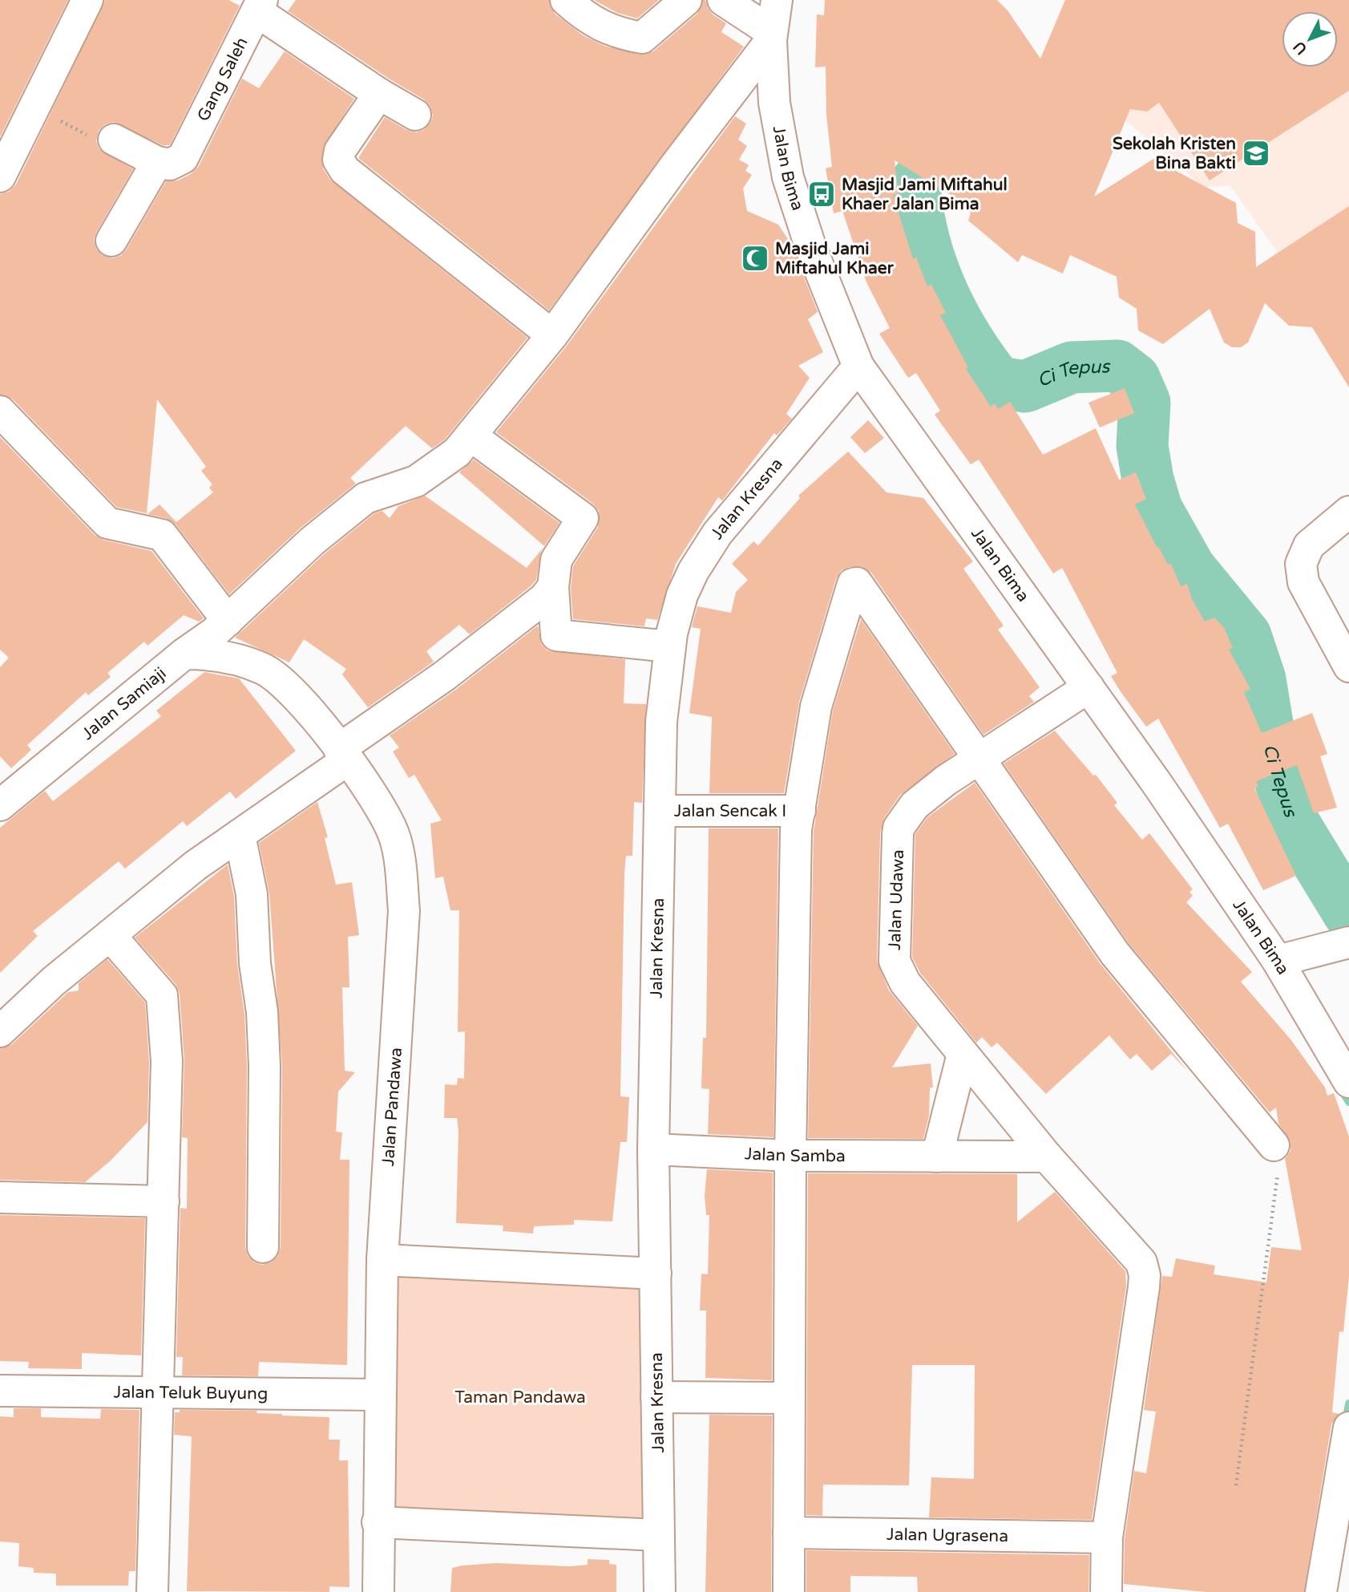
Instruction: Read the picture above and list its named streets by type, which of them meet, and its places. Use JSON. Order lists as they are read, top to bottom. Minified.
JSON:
{"streets":{"street":["Gang Saleh","Jalan Bima","Jalan Kresna","Jalan Samiaji","Jalan Sencak I","Jalan Udawa","Jalan Pandawa","Jalan Samba","Jalan Teluk Buyung","Jalan Ugrasena"]},"crossings":[["Jalan Bima","Jalan Kresna"],["Jalan Bima","Jalan Samiaji"],["Jalan Bima","Jalan Udawa"],["Jalan Kresna","Jalan Sencak I"],["Jalan Kresna","Jalan Samba"],["Jalan Samiaji","Jalan Pandawa"],["Jalan Udawa","Jalan Samba"],["Jalan Udawa","Jalan Ugrasena"],["Jalan Pandawa","Jalan Teluk Buyung"]],"water":["Ci Tepus"],"parks":["Taman Pandawa"],"places":{"school or university":["Sekolah Kristen Bina Bakti"],"bus stop":["Masjid Jami Miftahul Khaer Jalan Bima"],"mosque":["Masjid Jami Miftahul Khaer"]},"north":"bottom left"}
